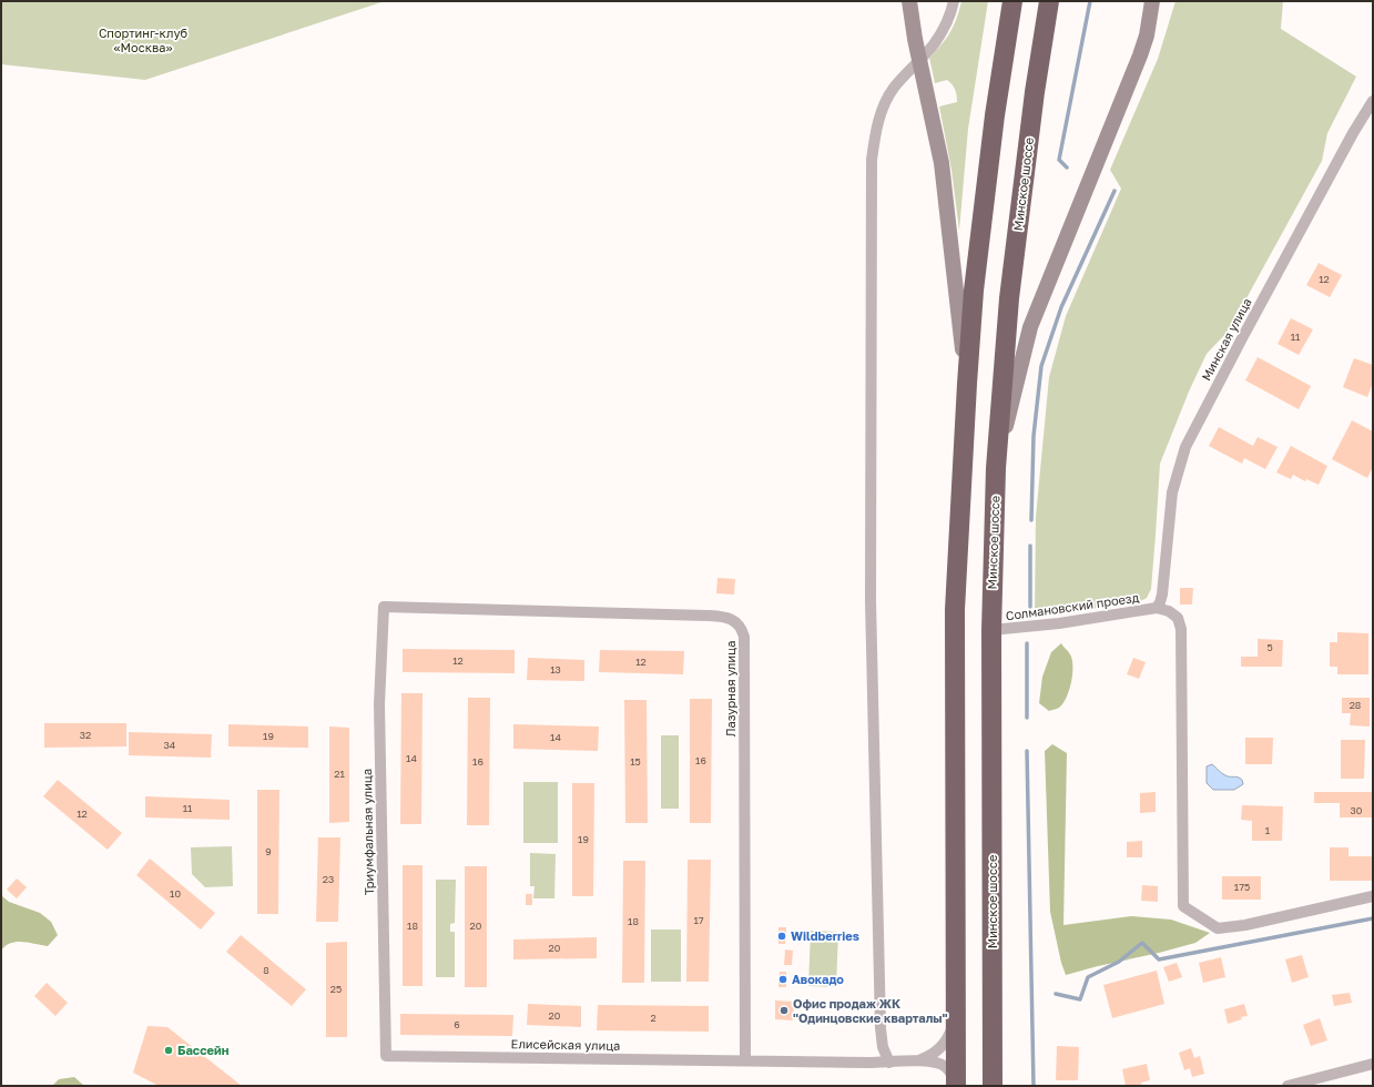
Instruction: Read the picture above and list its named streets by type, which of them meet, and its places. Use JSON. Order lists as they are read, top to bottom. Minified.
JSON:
{"streets":{"highway":["Минское шоссе"],"street":["Минская улица","Солмановский проезд","Лазурная улица","Триумфальная улица","Елисейская улица"]},"crossings":[["Минское шоссе","Солмановский проезд"],["Минская улица","Солмановский проезд"],["Лазурная улица","Триумфальная улица"],["Лазурная улица","Елисейская улица"],["Триумфальная улица","Елисейская улица"]],"parks":["Спортинг-клуб «Москва»"],"places":["Wildberries","Авокадо","Офис продаж ЖК \"Одинцовские кварталы\"","Бассейн"],"house_numbers":["12","11","5","12","12","13","28","32","19","14","34","14","16","16","15","21","11","30","12","1","19","9","23","175","10","17","18","18","20","20","8","25","20","2","6"]}
